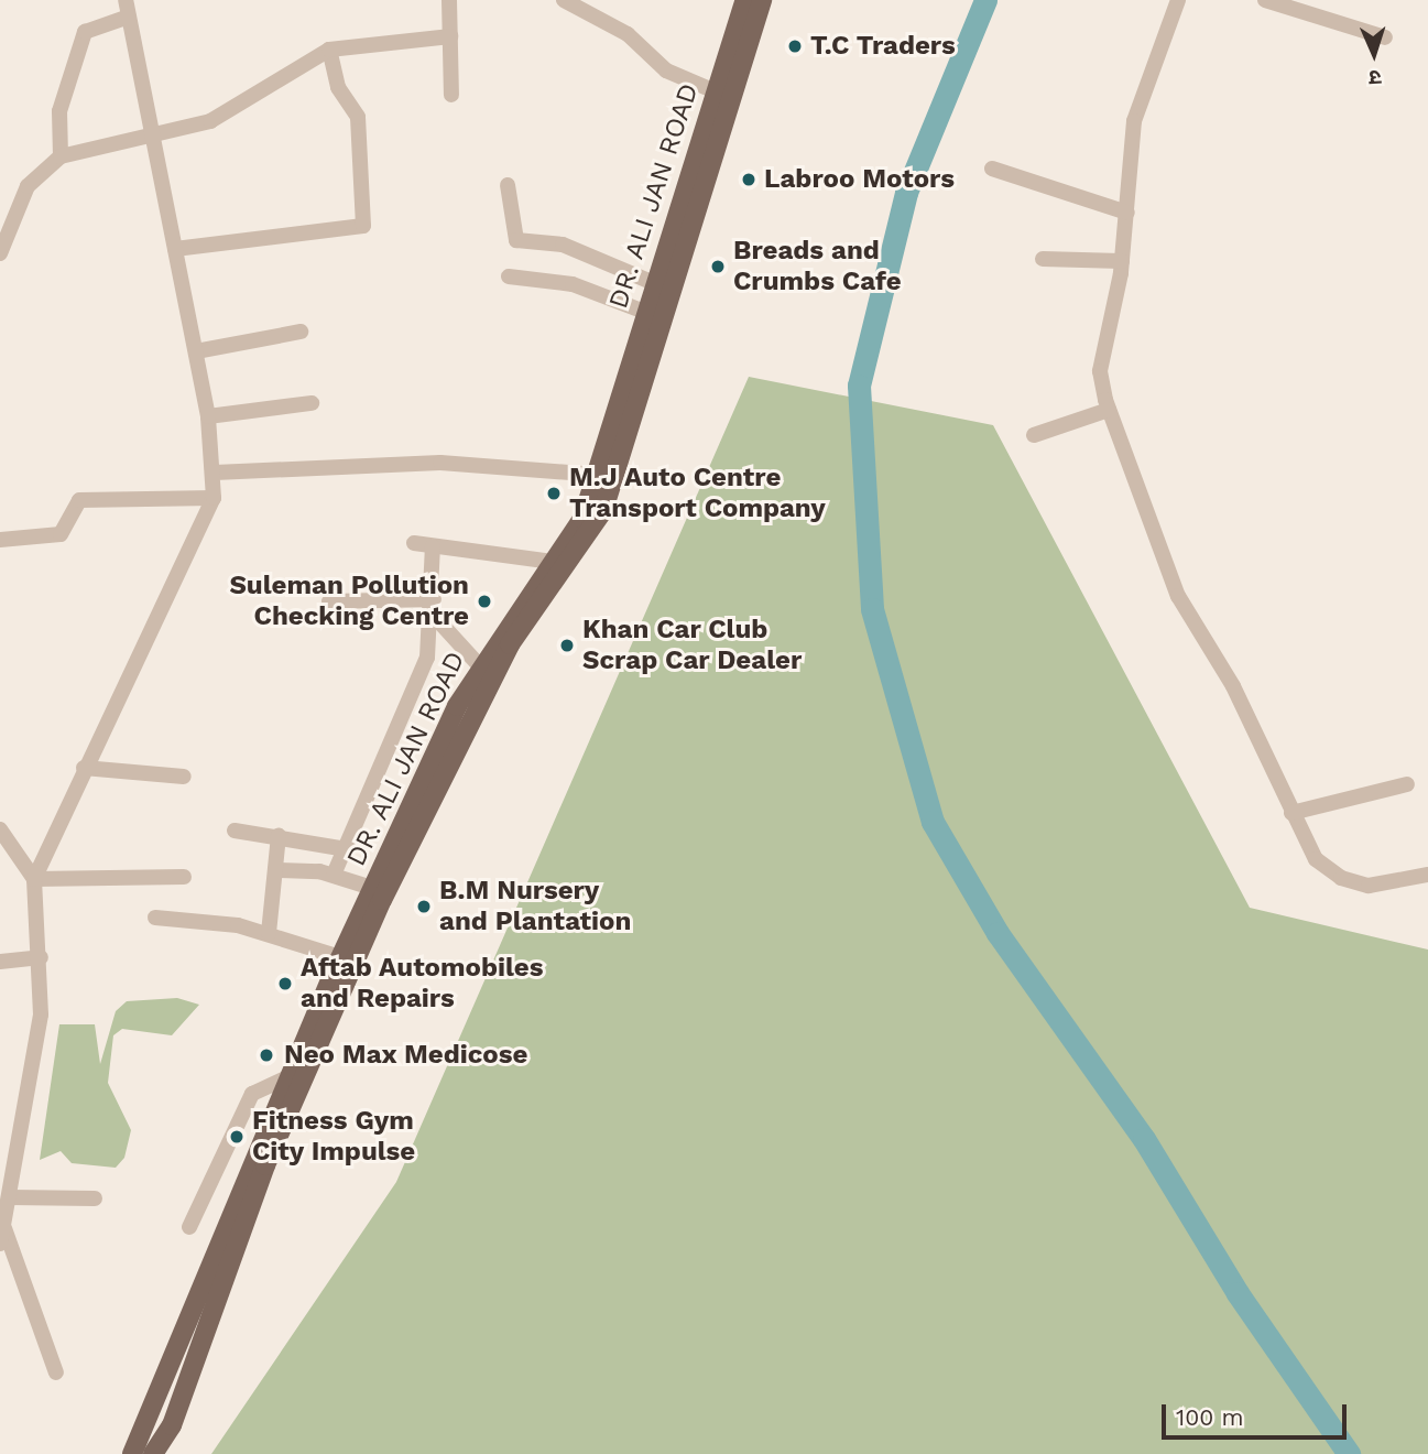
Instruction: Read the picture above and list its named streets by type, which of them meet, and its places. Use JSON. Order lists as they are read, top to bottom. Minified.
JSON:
{"streets":{"main road":["DR. ALI JAN ROAD"]},"places":["T.C Traders","Labroo Motors","Breads and Crumbs Cafe","M.J Auto Centre Transport Company","Suleman Pollution Checking Centre","Khan Car Club Scrap Car Dealer","B.M Nursery and Plantation","Aftab Automobiles and Repairs","Neo Max Medicose","Fitness Gym City Impulse"],"scale_bar":"100 m","north":"bottom"}
